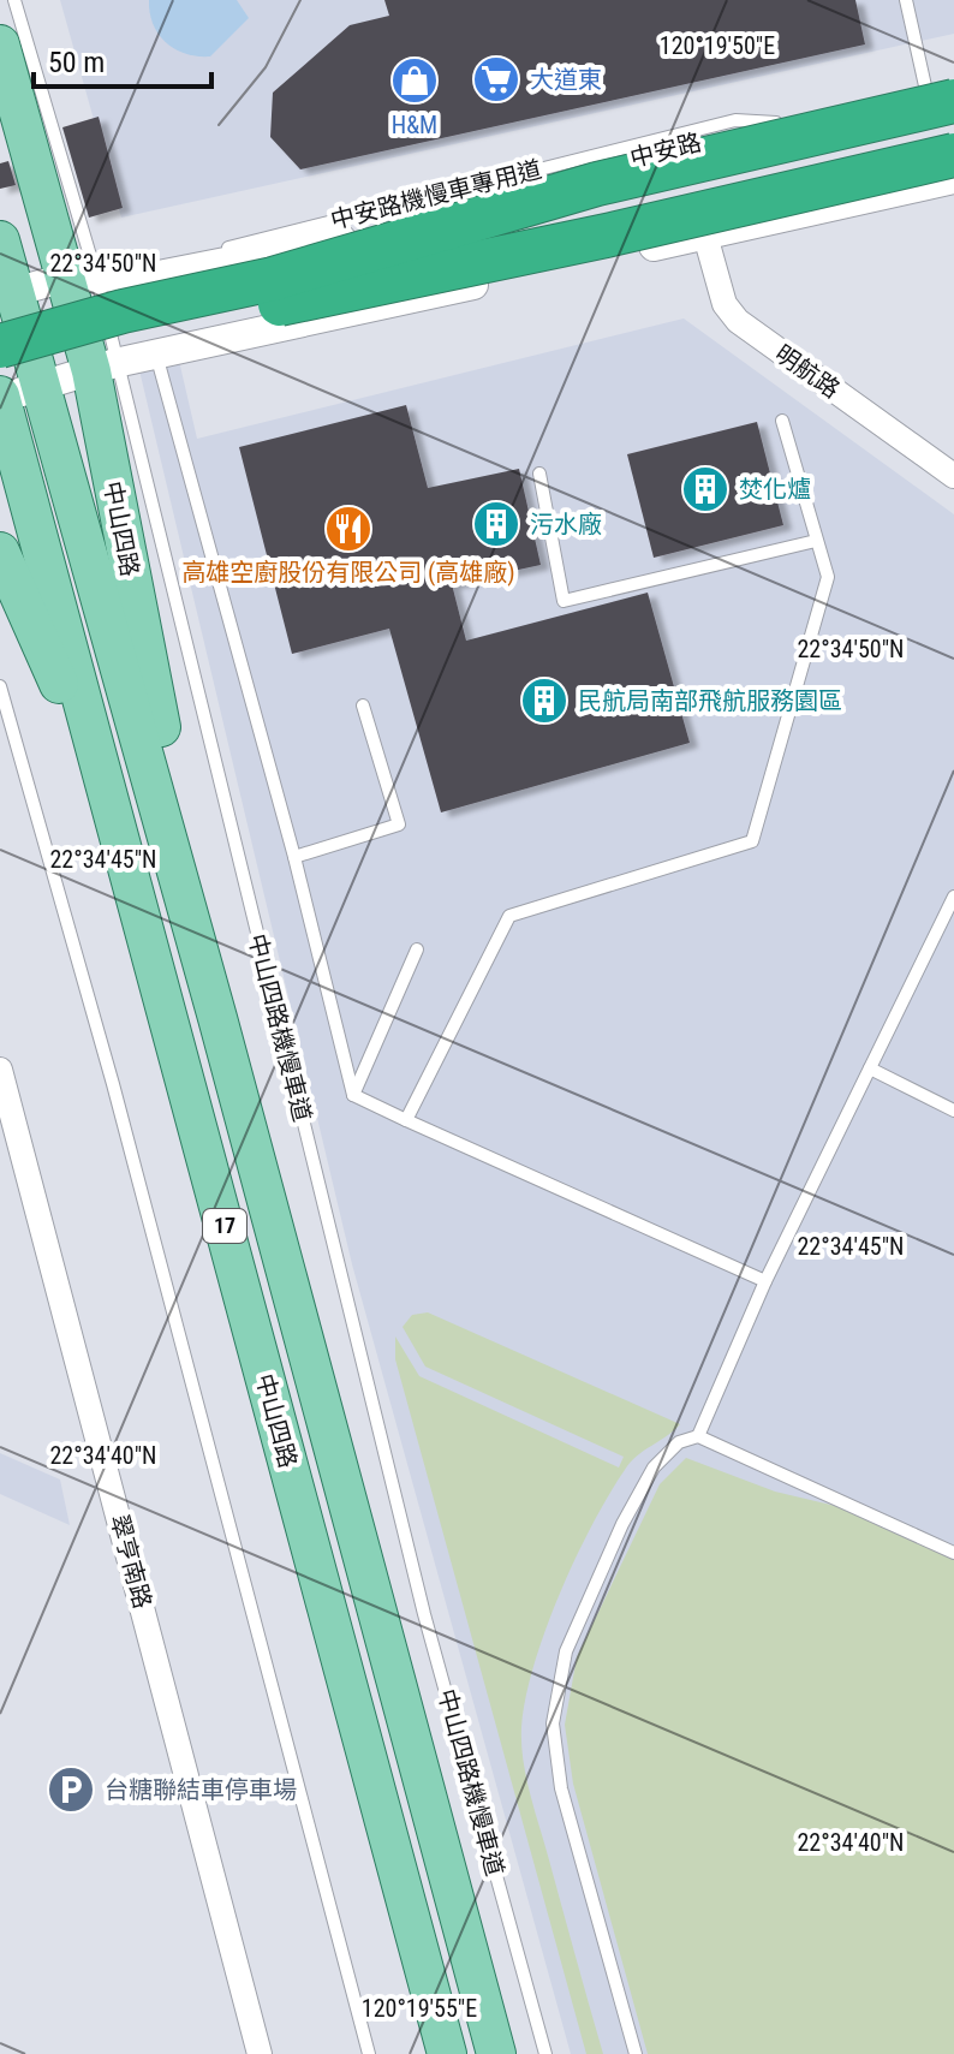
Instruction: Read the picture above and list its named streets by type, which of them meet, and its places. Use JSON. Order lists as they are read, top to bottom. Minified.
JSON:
{"streets":{"main road":["中山四路","17"],"street":["中安路","明航路","翠亨南路"],"lane":["中安路機慢車專用道","中山四路機慢車道"]},"crossings":[["中安路","中安路機慢車專用道"],["中安路","中山四路"],["中安路機慢車專用道","中山四路"],["中山四路","中山四路機慢車道"]],"places":{"supermarket":["大道東"],"shop":["H&M"],"building":["焚化爐","污水廠","民航局南部飛航服務園區"],"restaurant":["高雄空廚股份有限公司 (高雄廠)"],"parking":["台糖聯結車停車場"]},"scale_bar":"50 m","coordinates":["120°19'50\"E","22°34'50\"N","22°34'45\"N","22°34'40\"N","120°19'55\"E"]}
